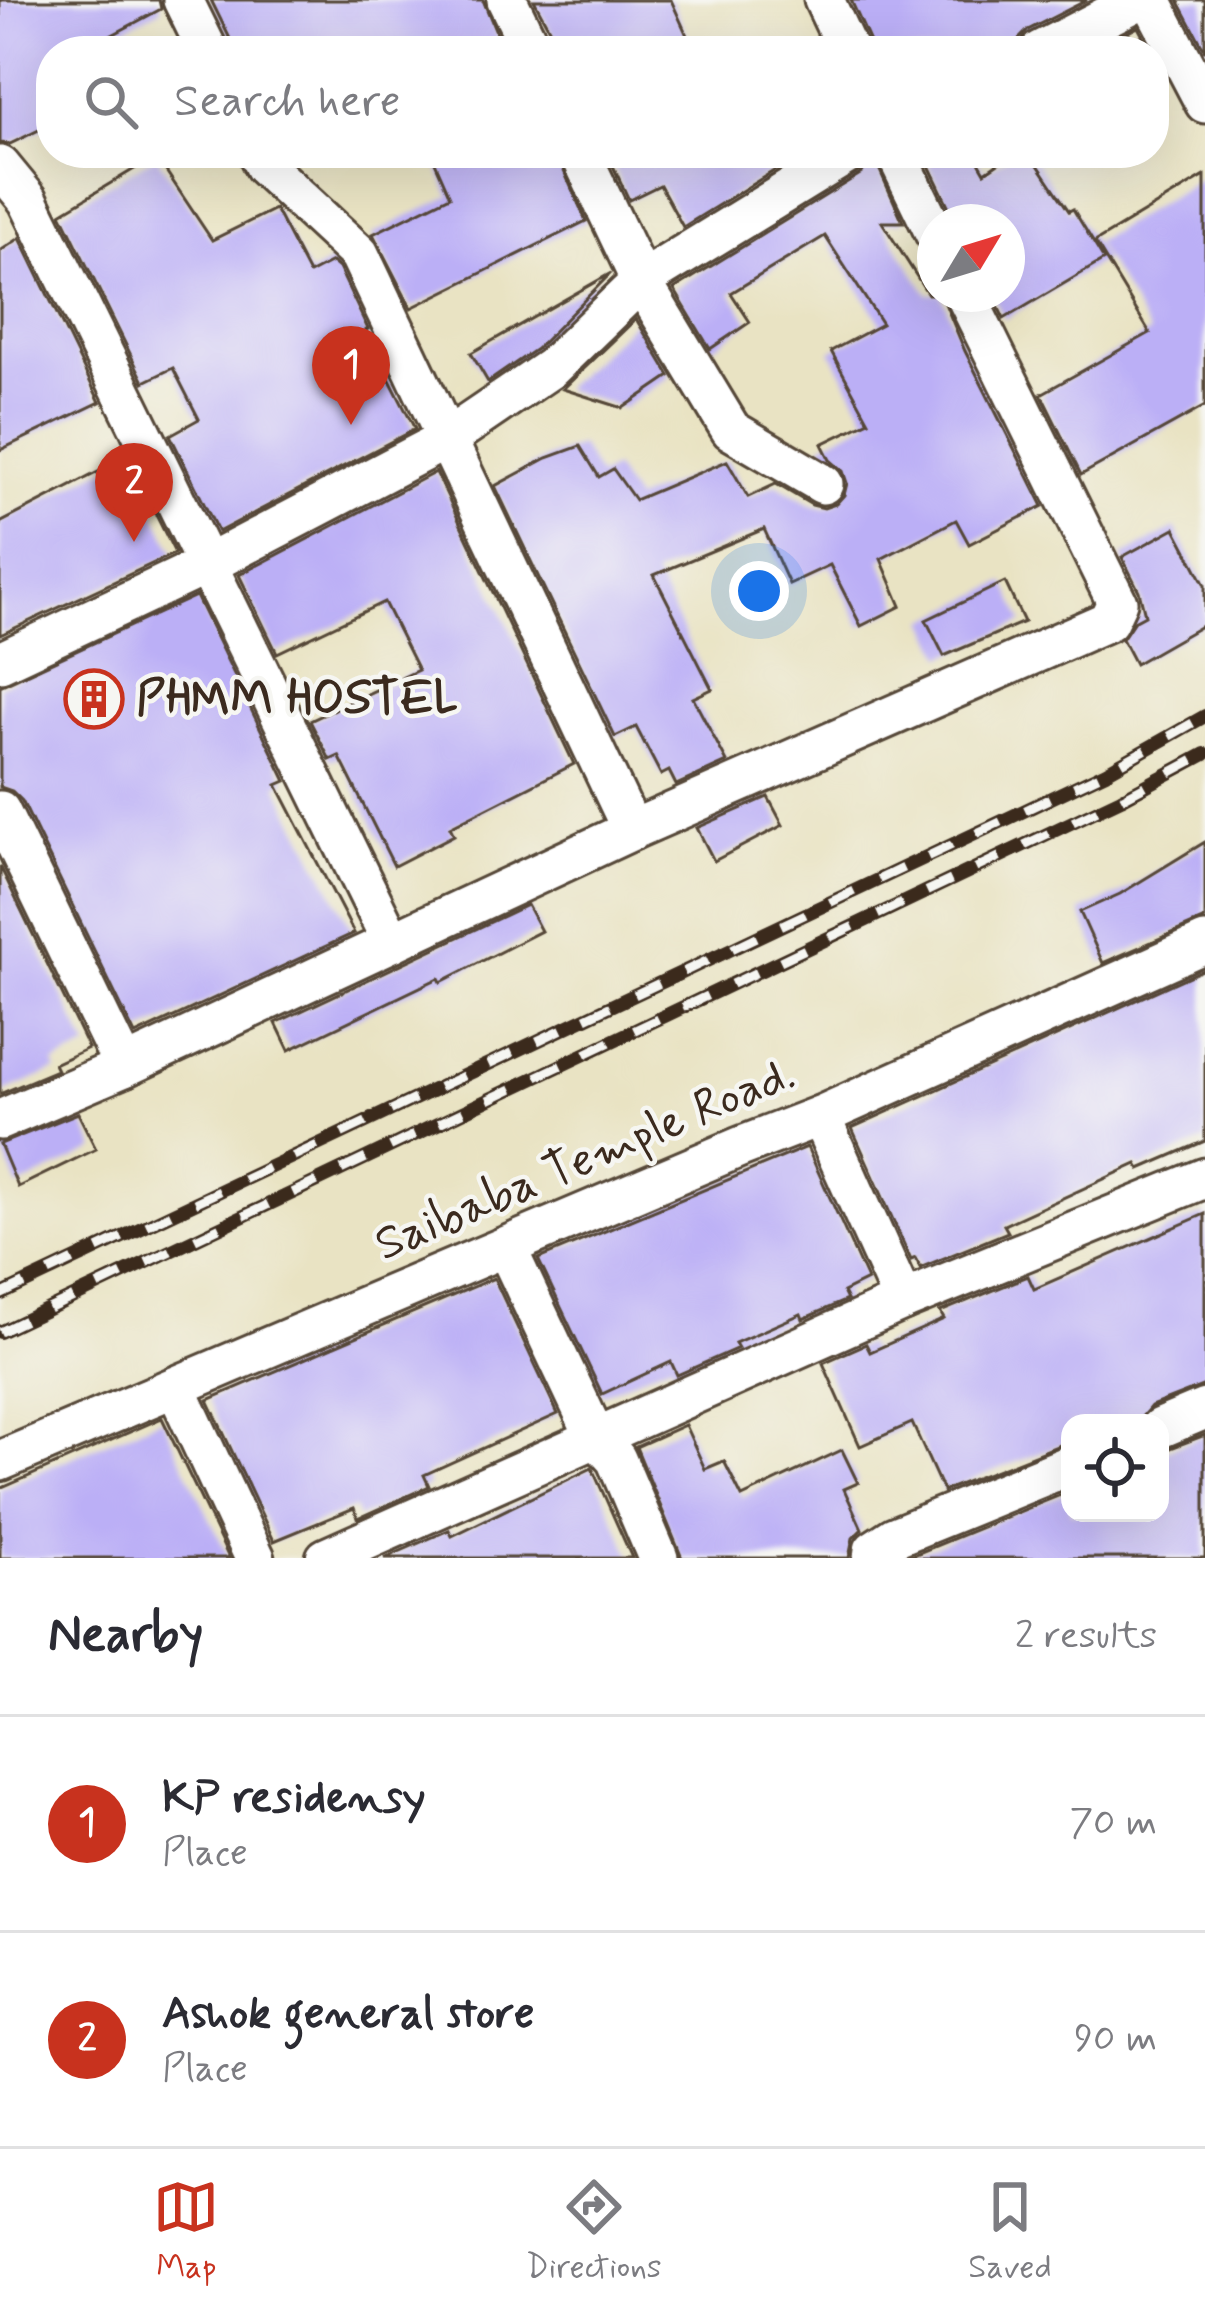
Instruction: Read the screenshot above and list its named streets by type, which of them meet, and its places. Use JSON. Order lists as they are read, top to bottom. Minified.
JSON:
{"streets":{"street":["Saibaba Temple Road."]},"places":{"building":["PHMM HOSTEL"]},"north":"top right","page":{"search":"Search here","pins":["1","2"],"heading":["Nearby","2 results"],"list":[{"mark":"1","name":"KP residensy","note":"Place","value":"70 m"},{"mark":"2","name":"Ashok general store","note":"Place","value":"90 m"}],"nav":["Map","Directions","Saved"]}}
